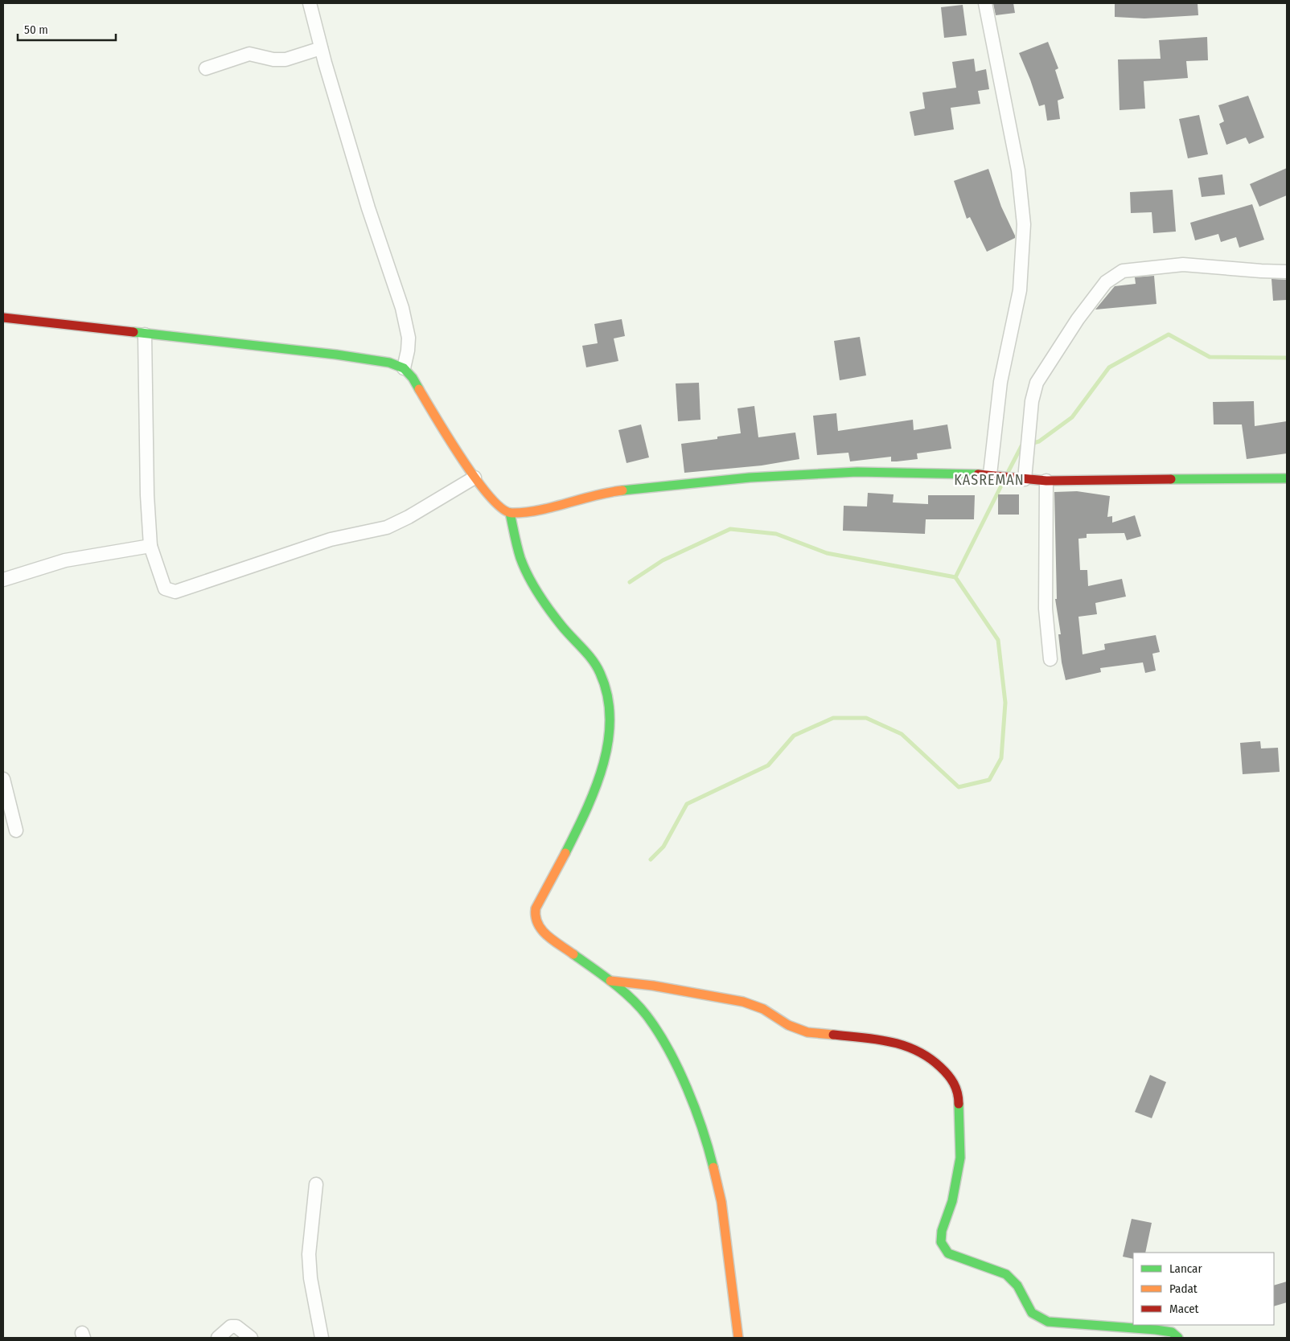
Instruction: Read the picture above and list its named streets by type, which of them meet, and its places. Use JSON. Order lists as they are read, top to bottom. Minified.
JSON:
{"districts":["KASREMAN"],"legend":["Lancar","Padat","Macet"],"scale_bar":"50 m"}
